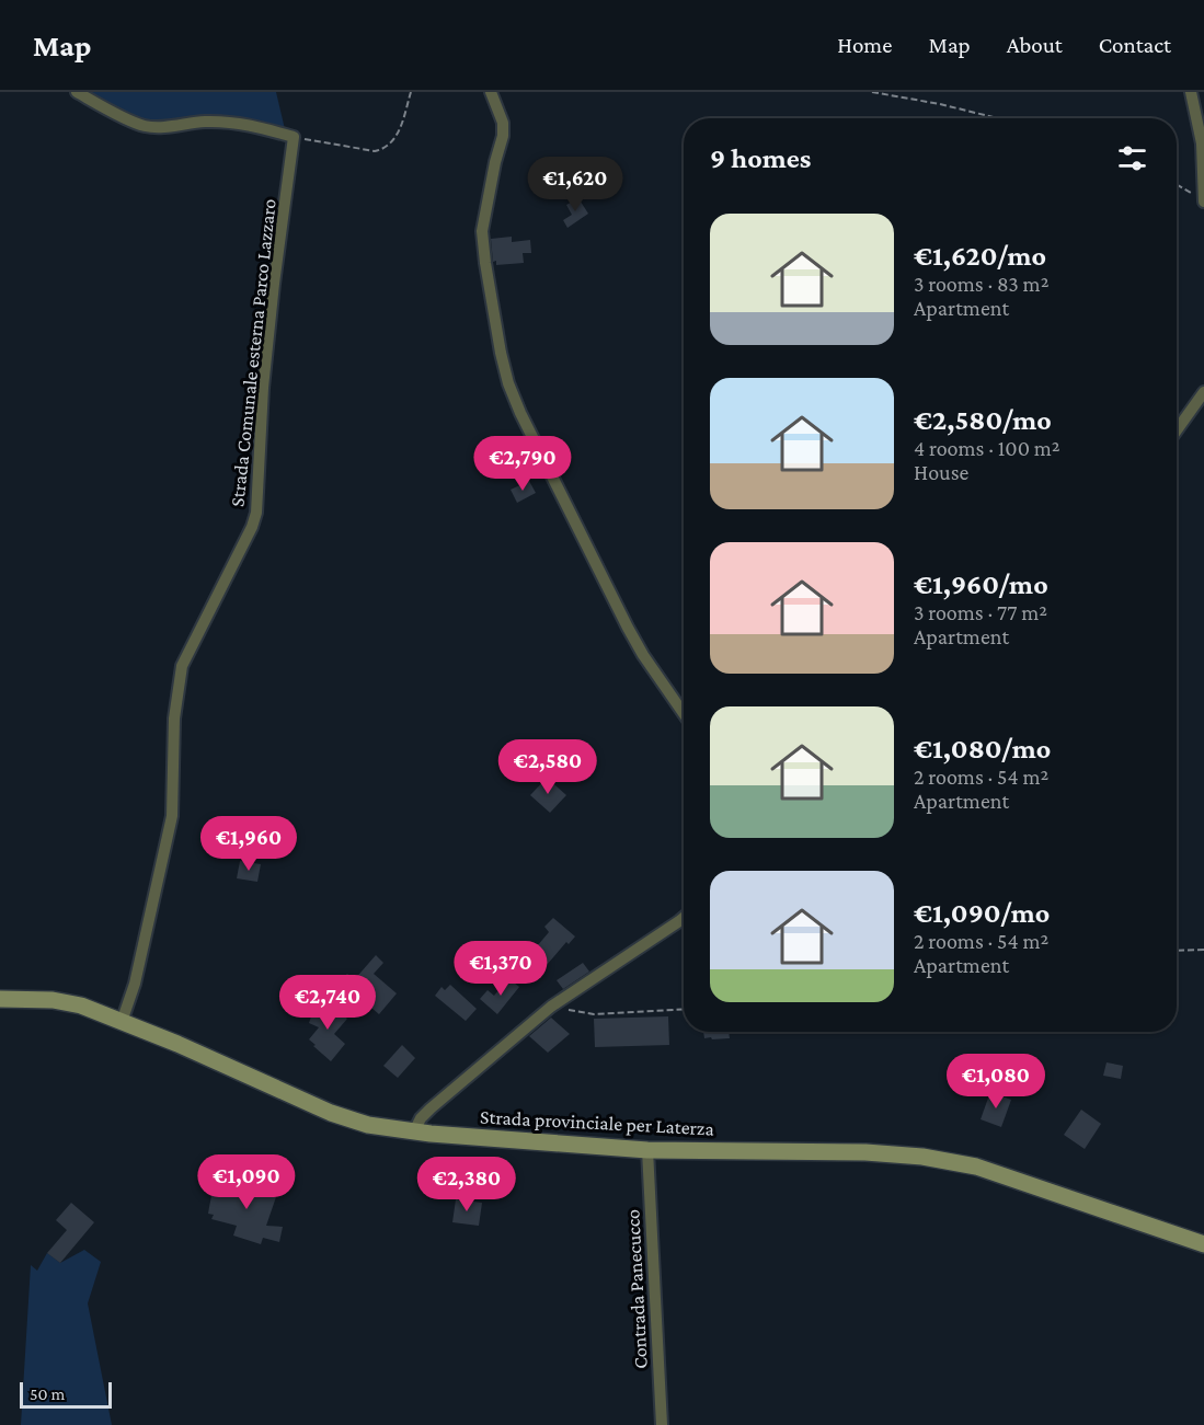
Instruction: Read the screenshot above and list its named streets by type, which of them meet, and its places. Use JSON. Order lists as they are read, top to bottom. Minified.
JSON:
{"streets":{"main road":["Strada provinciale per Laterza"],"street":["Strada Comunale esterna Parco Lazzaro","Contrada Panecucco"]},"crossings":[["Strada Comunale esterna Parco Lazzaro","Strada provinciale per Laterza"],["Strada provinciale per Laterza","Contrada Panecucco"]],"scale_bar":"50 m","page":{"header":"Map","nav":["Home","Map","About","Contact"],"heading":"9 homes","price":["€1,620","€2,790","€2,580","€1,960","€1,370","€2,740","€1,080","€1,090","€2,380"],"list":[{"name":"€1,620/mo","note":"3 rooms · 83 m² · Apartment"},{"name":"€2,580/mo","note":"4 rooms · 100 m² · House"},{"name":"€1,960/mo","note":"3 rooms · 77 m² · Apartment"},{"name":"€1,080/mo","note":"2 rooms · 54 m² · Apartment"},{"name":"€1,090/mo","note":"2 rooms · 54 m² · Apartment"}],"scale":"50 m"}}
